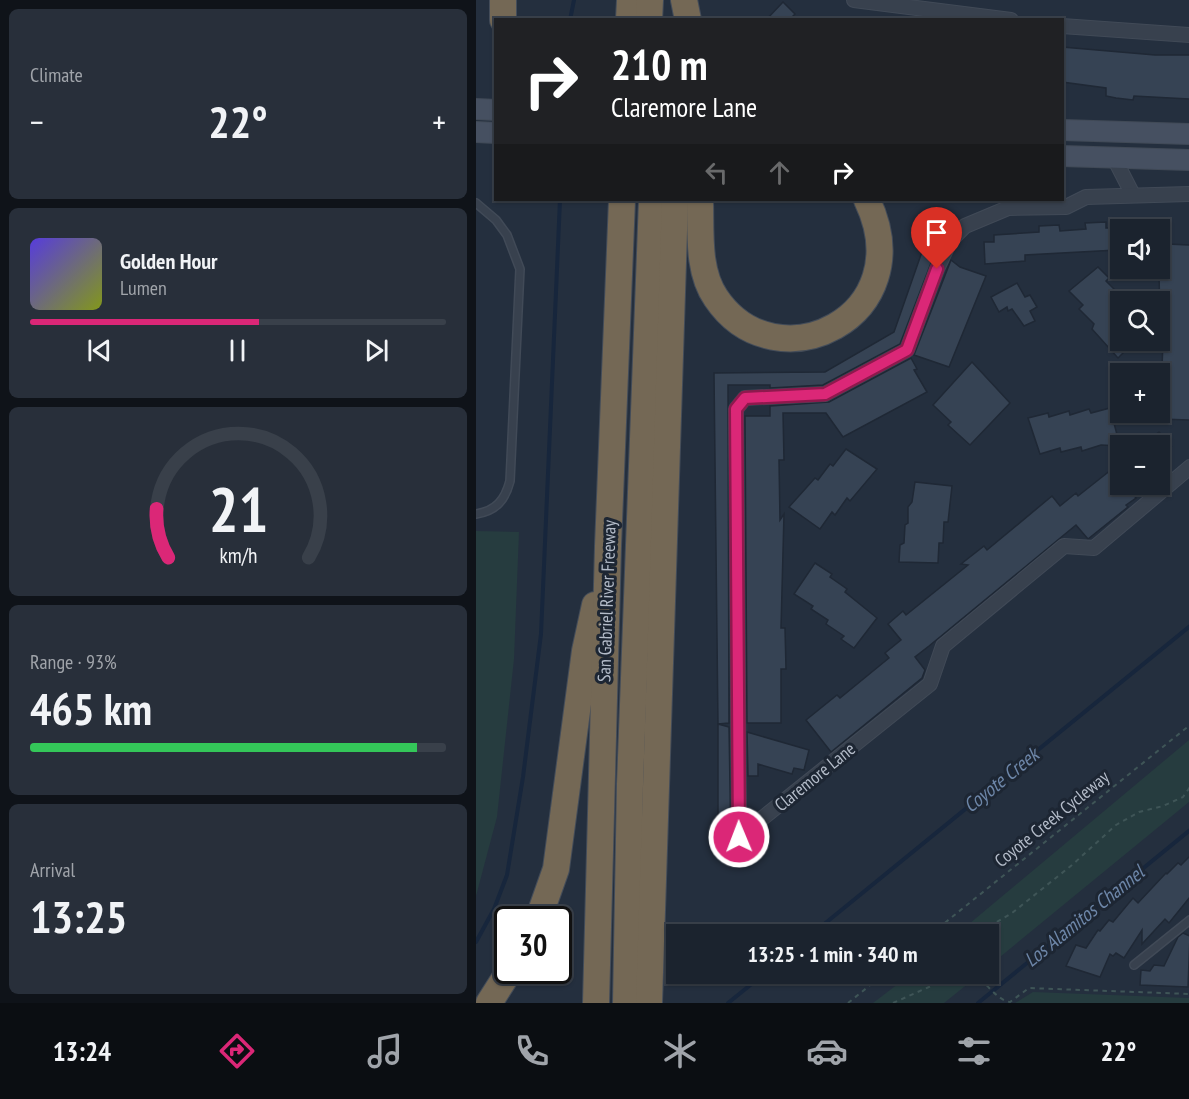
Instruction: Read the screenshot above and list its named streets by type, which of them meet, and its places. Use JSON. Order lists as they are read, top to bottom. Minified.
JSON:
{"streets":{"highway":["San Gabriel River Freeway"],"street":["Claremore Lane"],"path":["Coyote Creek Cycleway"]},"water":["Coyote Creek","Los Alamitos Channel"],"page":{"tile":["Climate",["Range · 93%","465 km"],["Arrival","13:25"]],"turn":["210 m","Claremore Lane"],"heat":["−","22°","+"],"map_buttons":["+","−"],"song":["Golden Hour","Lumen"],"limit":"30","trip":"13:25 · 1 min · 340 m","tabs":["13:24","22°"],"gauge":["21","km/h"]}}
